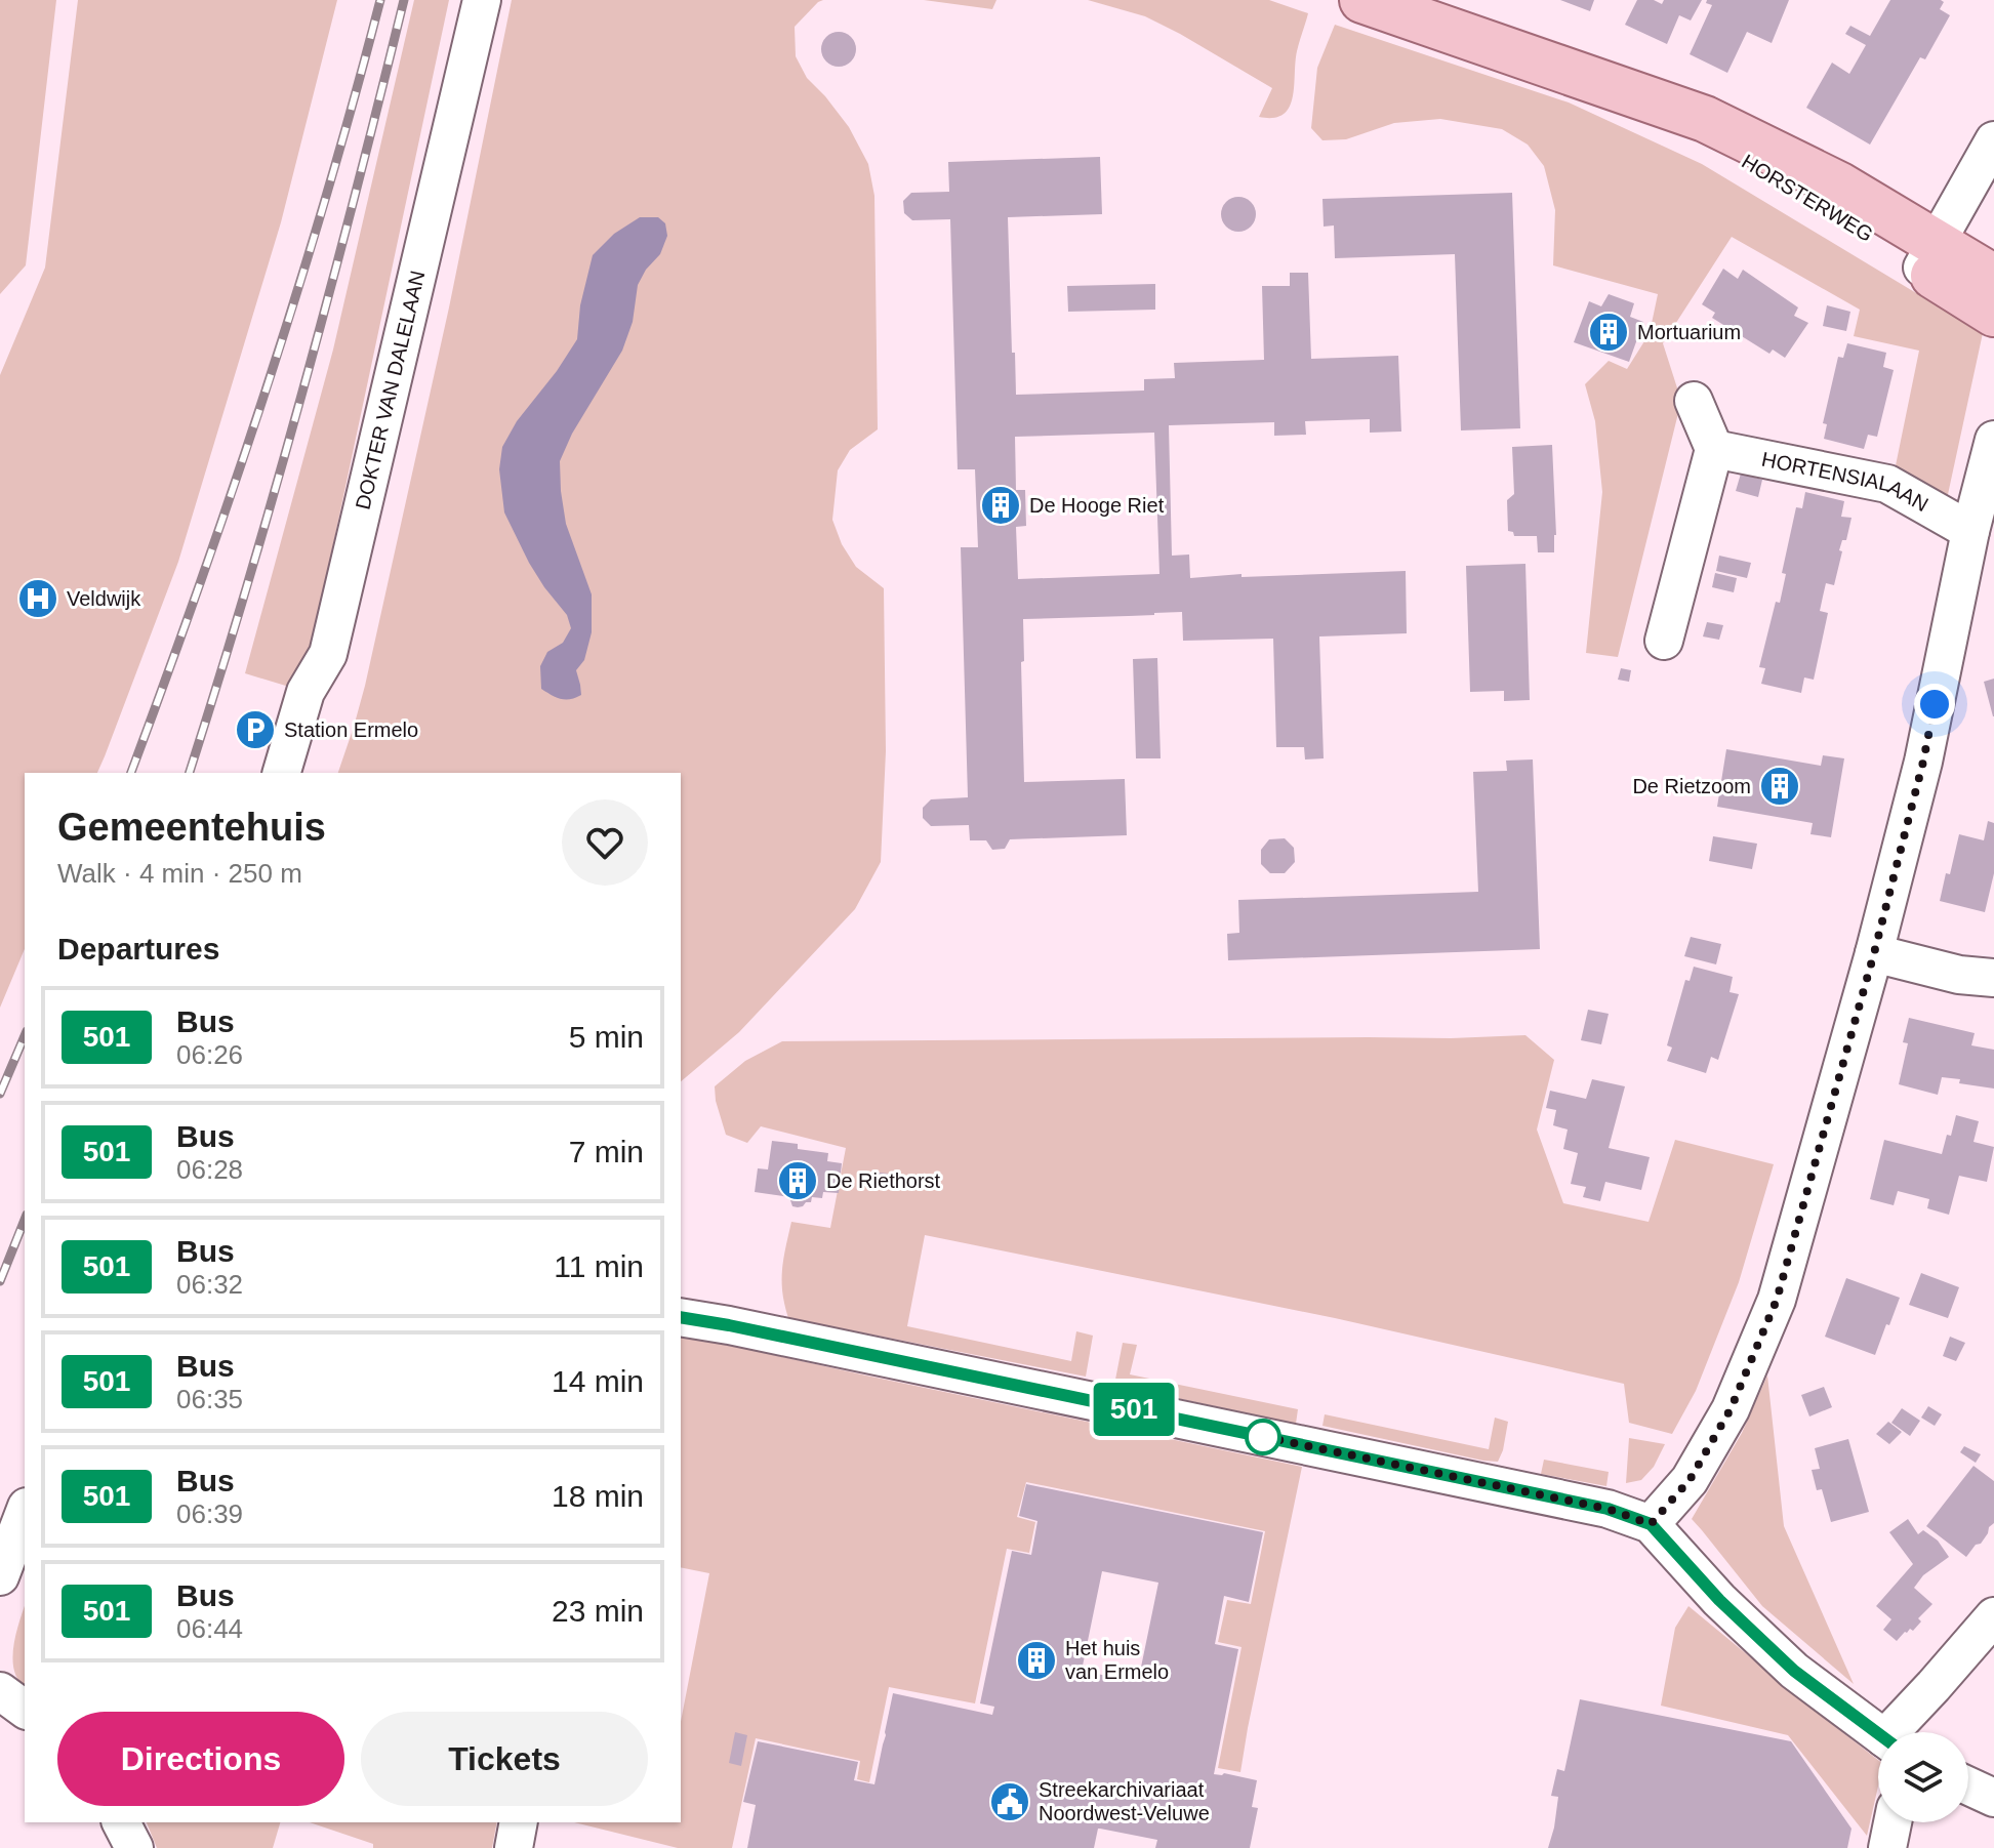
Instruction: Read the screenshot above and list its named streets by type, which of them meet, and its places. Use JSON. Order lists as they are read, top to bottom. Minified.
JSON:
{"streets":{"main road":["HORSTERWEG"],"street":["DOKTER VAN DALELAAN","HORTENSIALAAN"]},"places":{"building":["Mortuarium","De Hooge Riet","De Rietzoom","De Riethorst","Het huis van Ermelo"],"hospital":["Veldwijk"],"parking":["Station Ermelo"],"public building":["Streekarchivariaat Noordwest-Veluwe"]},"lines":["bus line 501"],"page":{"on_map":"501","heading":[["Gemeentehuis","Walk · 4 min · 250 m"],"Departures"],"list":[{"mark":"501","name":"Bus","note":"06:26","value":"5 min"},{"mark":"501","name":"Bus","note":"06:28","value":"7 min"},{"mark":"501","name":"Bus","note":"06:32","value":"11 min"},{"mark":"501","name":"Bus","note":"06:35","value":"14 min"},{"mark":"501","name":"Bus","note":"06:39","value":"18 min"},{"mark":"501","name":"Bus","note":"06:44","value":"23 min"}],"buttons":["Directions","Tickets"]}}
